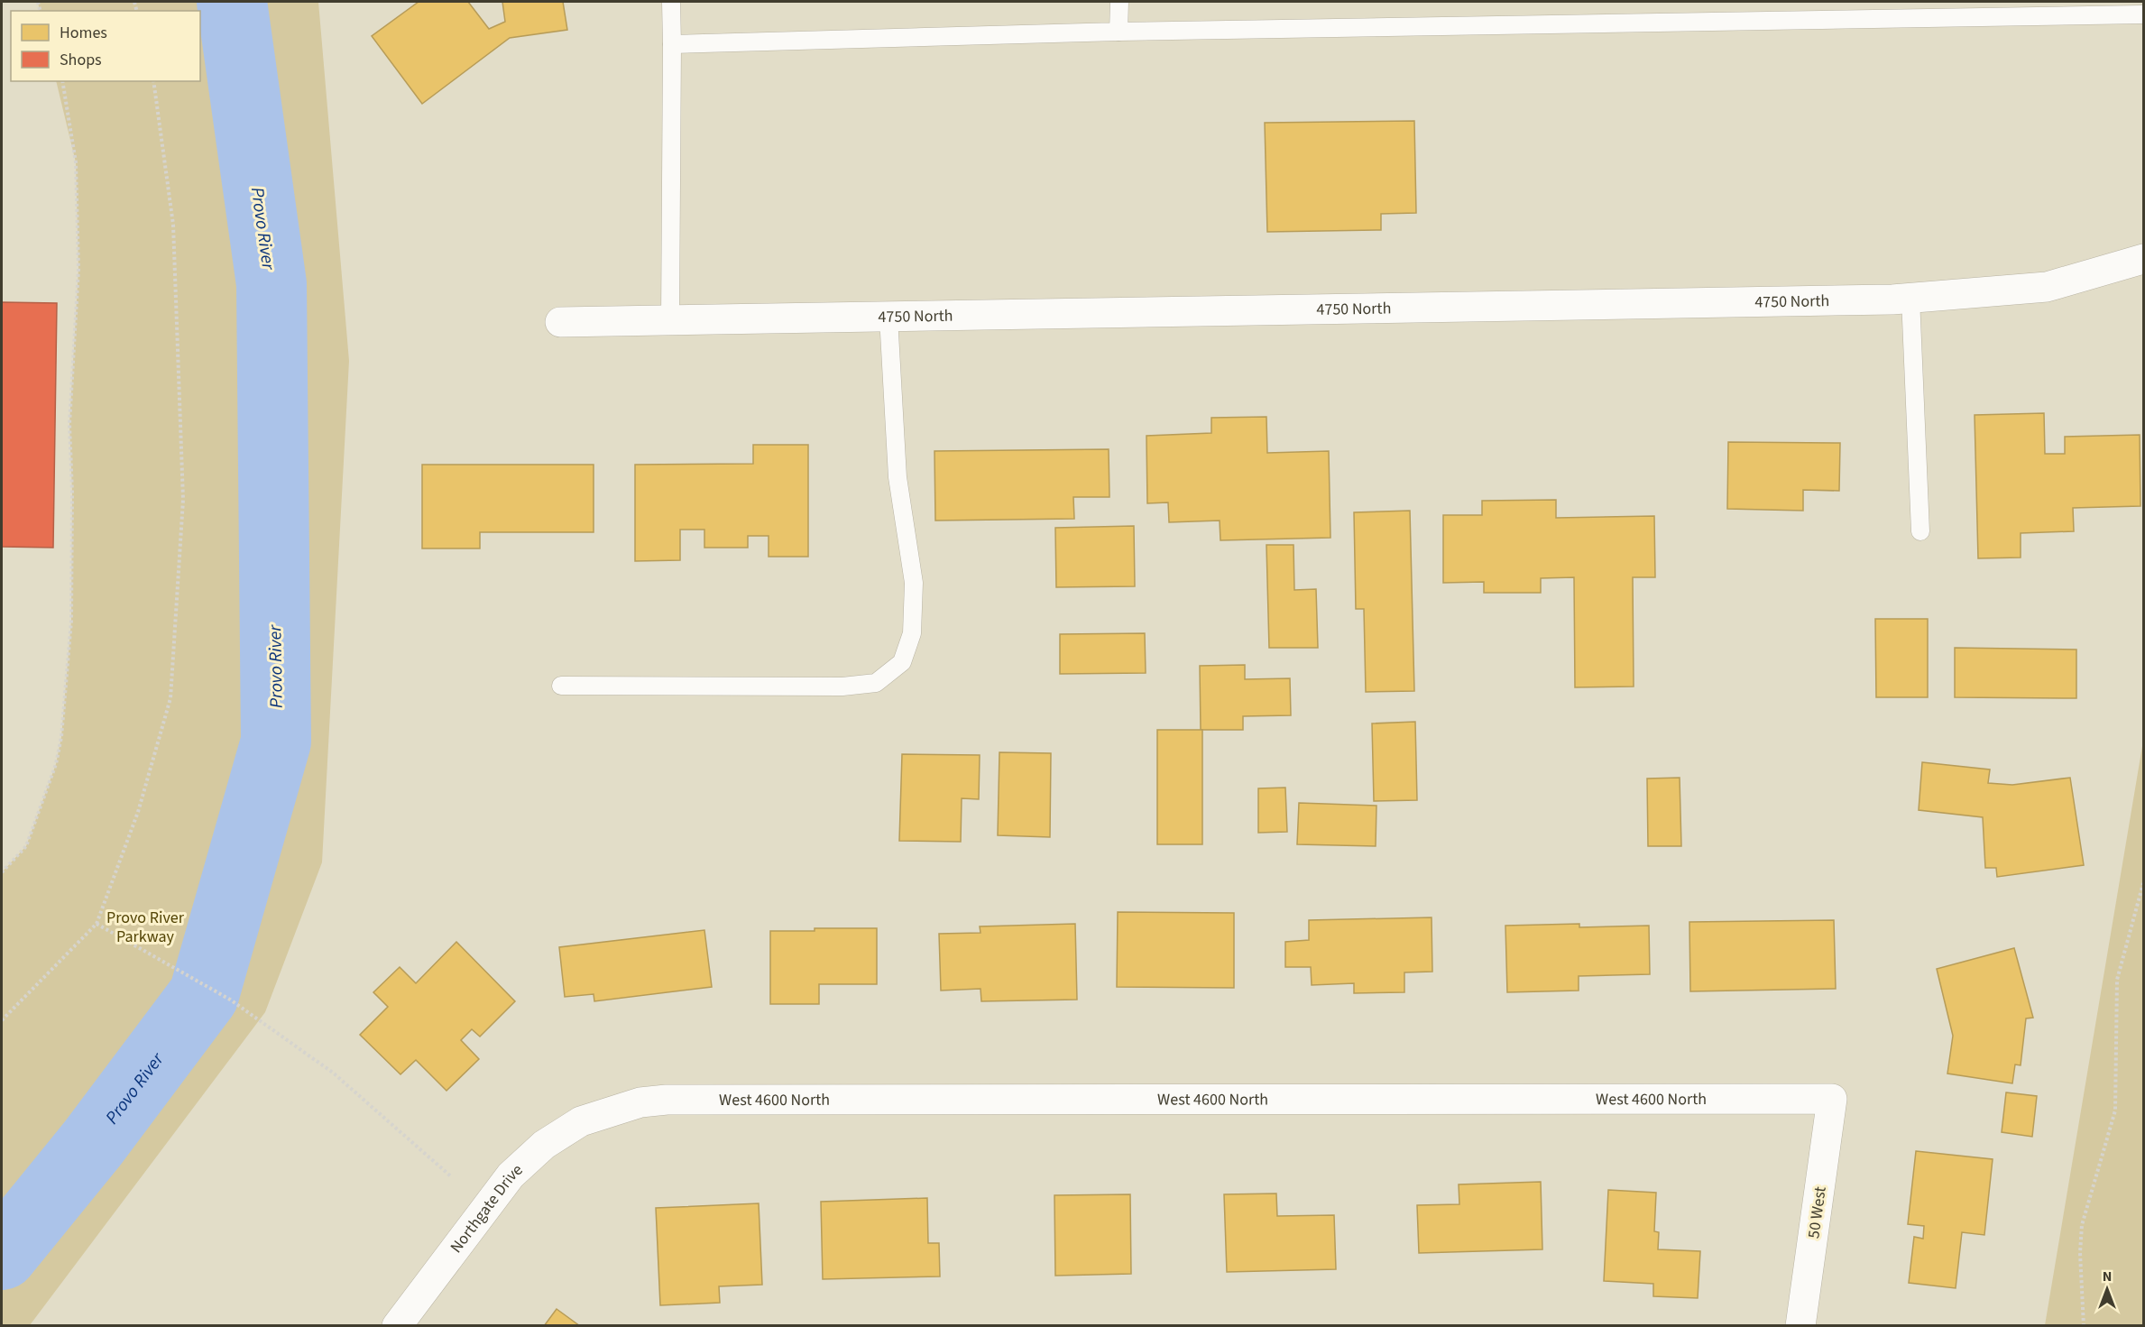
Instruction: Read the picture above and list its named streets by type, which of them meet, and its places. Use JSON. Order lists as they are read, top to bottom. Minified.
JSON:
{"streets":{"street":["4750 North","West 4600 North","Northgate Drive","50 West"]},"crossings":[["West 4600 North","Northgate Drive"],["West 4600 North","50 West"]],"water":["Provo River"],"parks":["Provo River Parkway"],"legend":["Homes","Shops"],"north":"top"}
